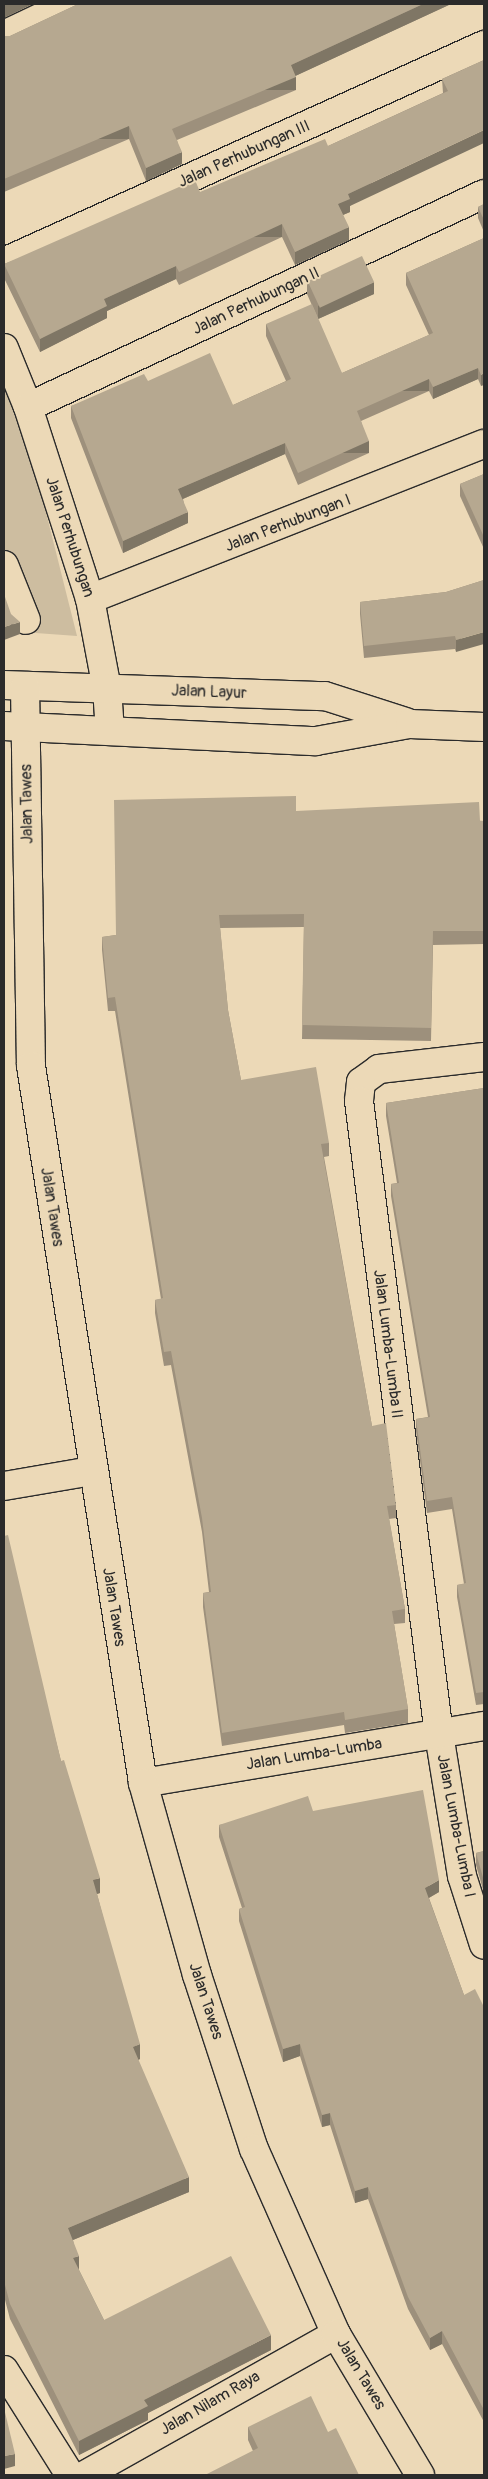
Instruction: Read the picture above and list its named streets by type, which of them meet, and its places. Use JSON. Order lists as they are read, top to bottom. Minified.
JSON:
{"streets":{"street":["Jalan Perhubungan III","Jalan Perhubungan II","Jalan Perhubungan I","Jalan Perhubungan","Jalan Layur","Jalan Tawes","Jalan Lumba-Lumba II","Jalan Lumba-Lumba","Jalan Lumba-Lumba I","Jalan Nilam Raya"]},"crossings":[["Jalan Perhubungan II","Jalan Perhubungan"],["Jalan Perhubungan I","Jalan Perhubungan"],["Jalan Perhubungan","Jalan Layur"],["Jalan Layur","Jalan Tawes"],["Jalan Tawes","Jalan Lumba-Lumba"],["Jalan Tawes","Jalan Nilam Raya"],["Jalan Lumba-Lumba II","Jalan Lumba-Lumba"],["Jalan Lumba-Lumba II","Jalan Lumba-Lumba I"],["Jalan Lumba-Lumba","Jalan Lumba-Lumba I"]]}
